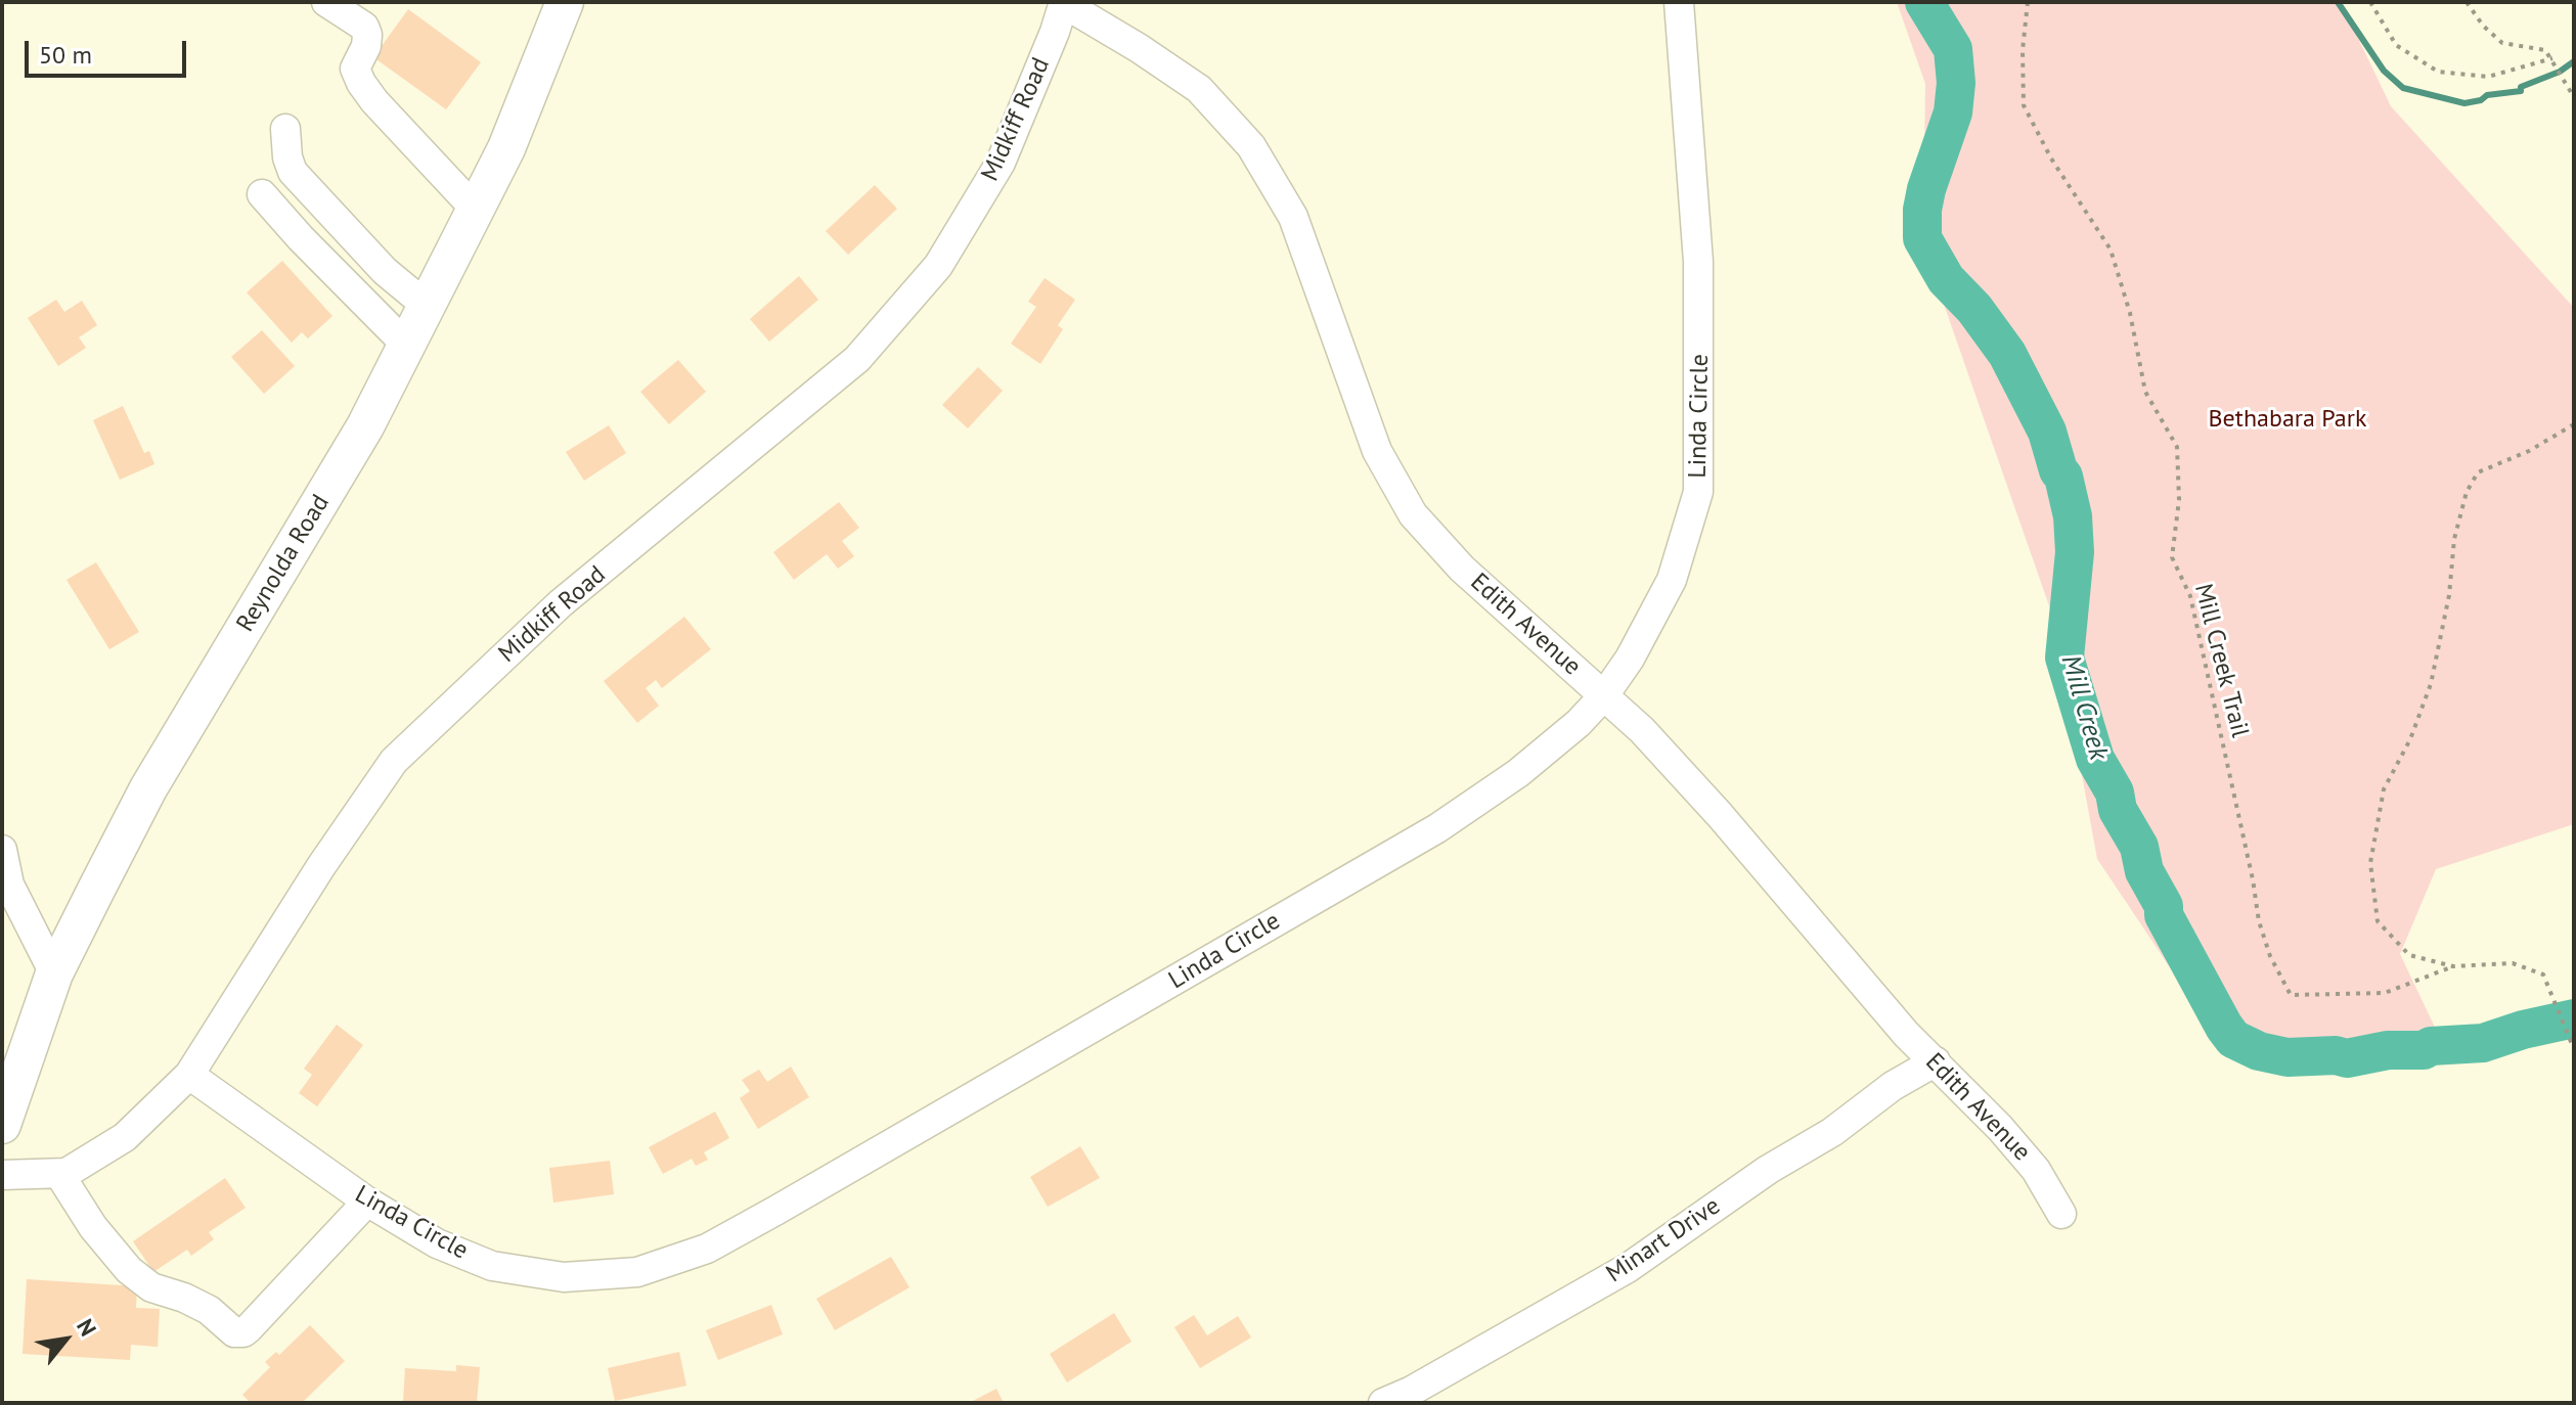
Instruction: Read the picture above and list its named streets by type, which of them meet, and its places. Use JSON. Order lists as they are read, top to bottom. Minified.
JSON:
{"streets":{"main road":["Reynolda Road"],"street":["Midkiff Road","Linda Circle","Edith Avenue","Minart Drive"],"path":["Mill Creek Trail"]},"crossings":[["Midkiff Road","Linda Circle"],["Midkiff Road","Edith Avenue"],["Linda Circle","Edith Avenue"],["Edith Avenue","Minart Drive"]],"water":["Mill Creek"],"parks":["Bethabara Park"],"scale_bar":"50 m","north":"top right"}
